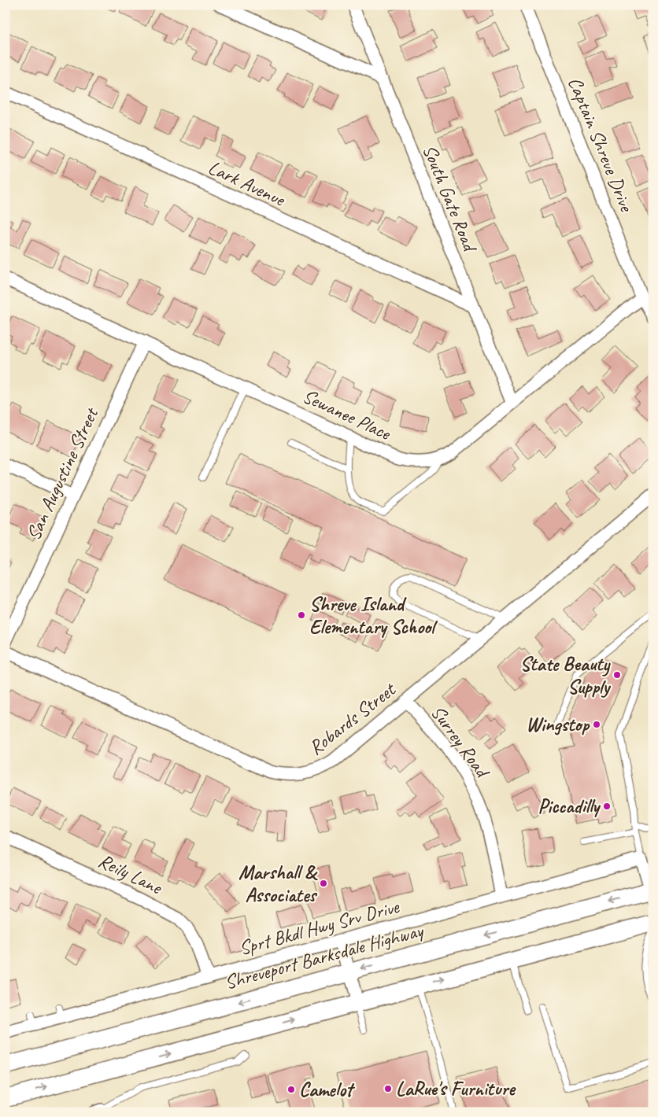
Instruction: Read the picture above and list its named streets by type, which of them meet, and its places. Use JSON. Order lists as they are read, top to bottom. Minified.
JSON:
{"streets":{"main road":["Shreveport Barksdale Highway"],"street":["Captain Shreve Drive","Lark Avenue","South Gate Road","Sewanee Place","San Augustine Street","Robards Street","Surrey Road","Reily Lane","Sprt Bkdl Hwy Srv Drive"]},"crossings":[["Lark Avenue","South Gate Road"],["Sewanee Place","San Augustine Street"],["Robards Street","Surrey Road"],["Surrey Road","Sprt Bkdl Hwy Srv Drive"],["Reily Lane","Sprt Bkdl Hwy Srv Drive"]],"places":["Shreve Island Elementary School","State Beauty Supply","Wingstop","Piccadilly","Marshall & Associates","LaRue's Furniture","Camelot"]}
